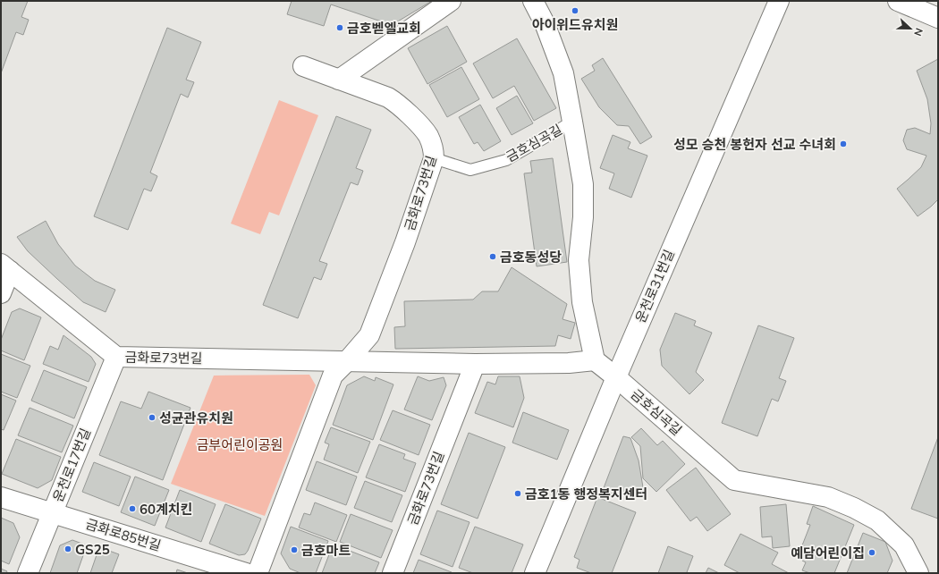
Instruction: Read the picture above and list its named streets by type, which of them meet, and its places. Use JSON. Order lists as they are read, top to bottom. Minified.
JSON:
{"streets":{"street":["금호심곡길","금화로73번길","운천로31번길","운천로17번길","금화로85번길"]},"crossings":[["금호심곡길","금화로73번길"],["금호심곡길","운천로31번길"],["금화로73번길","운천로17번길"],["운천로17번길","금화로85번길"]],"parks":["금부어린이공원"],"places":["아이위드유치원","금호벧엘교회","성모 승천 봉헌자 선교 수녀회","금호동성당","성균관유치원","금호1동 행정복지센터","60계치킨","GS25","금호마트","예담어린이집"],"north":"right"}
